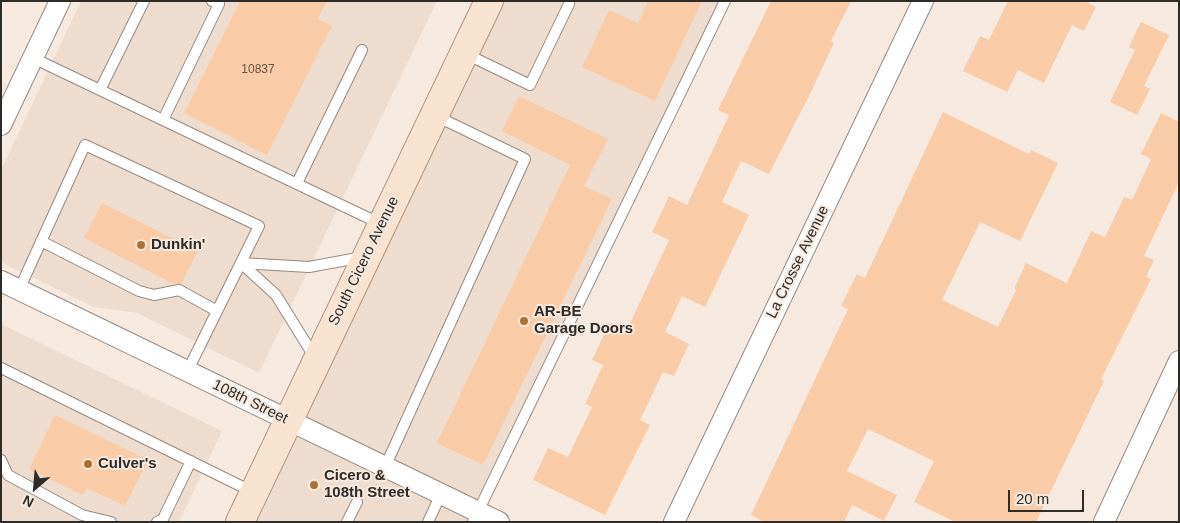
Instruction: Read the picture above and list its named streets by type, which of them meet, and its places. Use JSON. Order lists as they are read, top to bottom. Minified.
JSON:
{"streets":{"main road":["South Cicero Avenue"],"street":["La Crosse Avenue","108th Street"]},"crossings":[["South Cicero Avenue","108th Street"]],"places":["Dunkin'","AR-BE Garage Doors","Culver's","Cicero & 108th Street"],"house_numbers":["10837"],"scale_bar":"20 m","north":"bottom left"}
